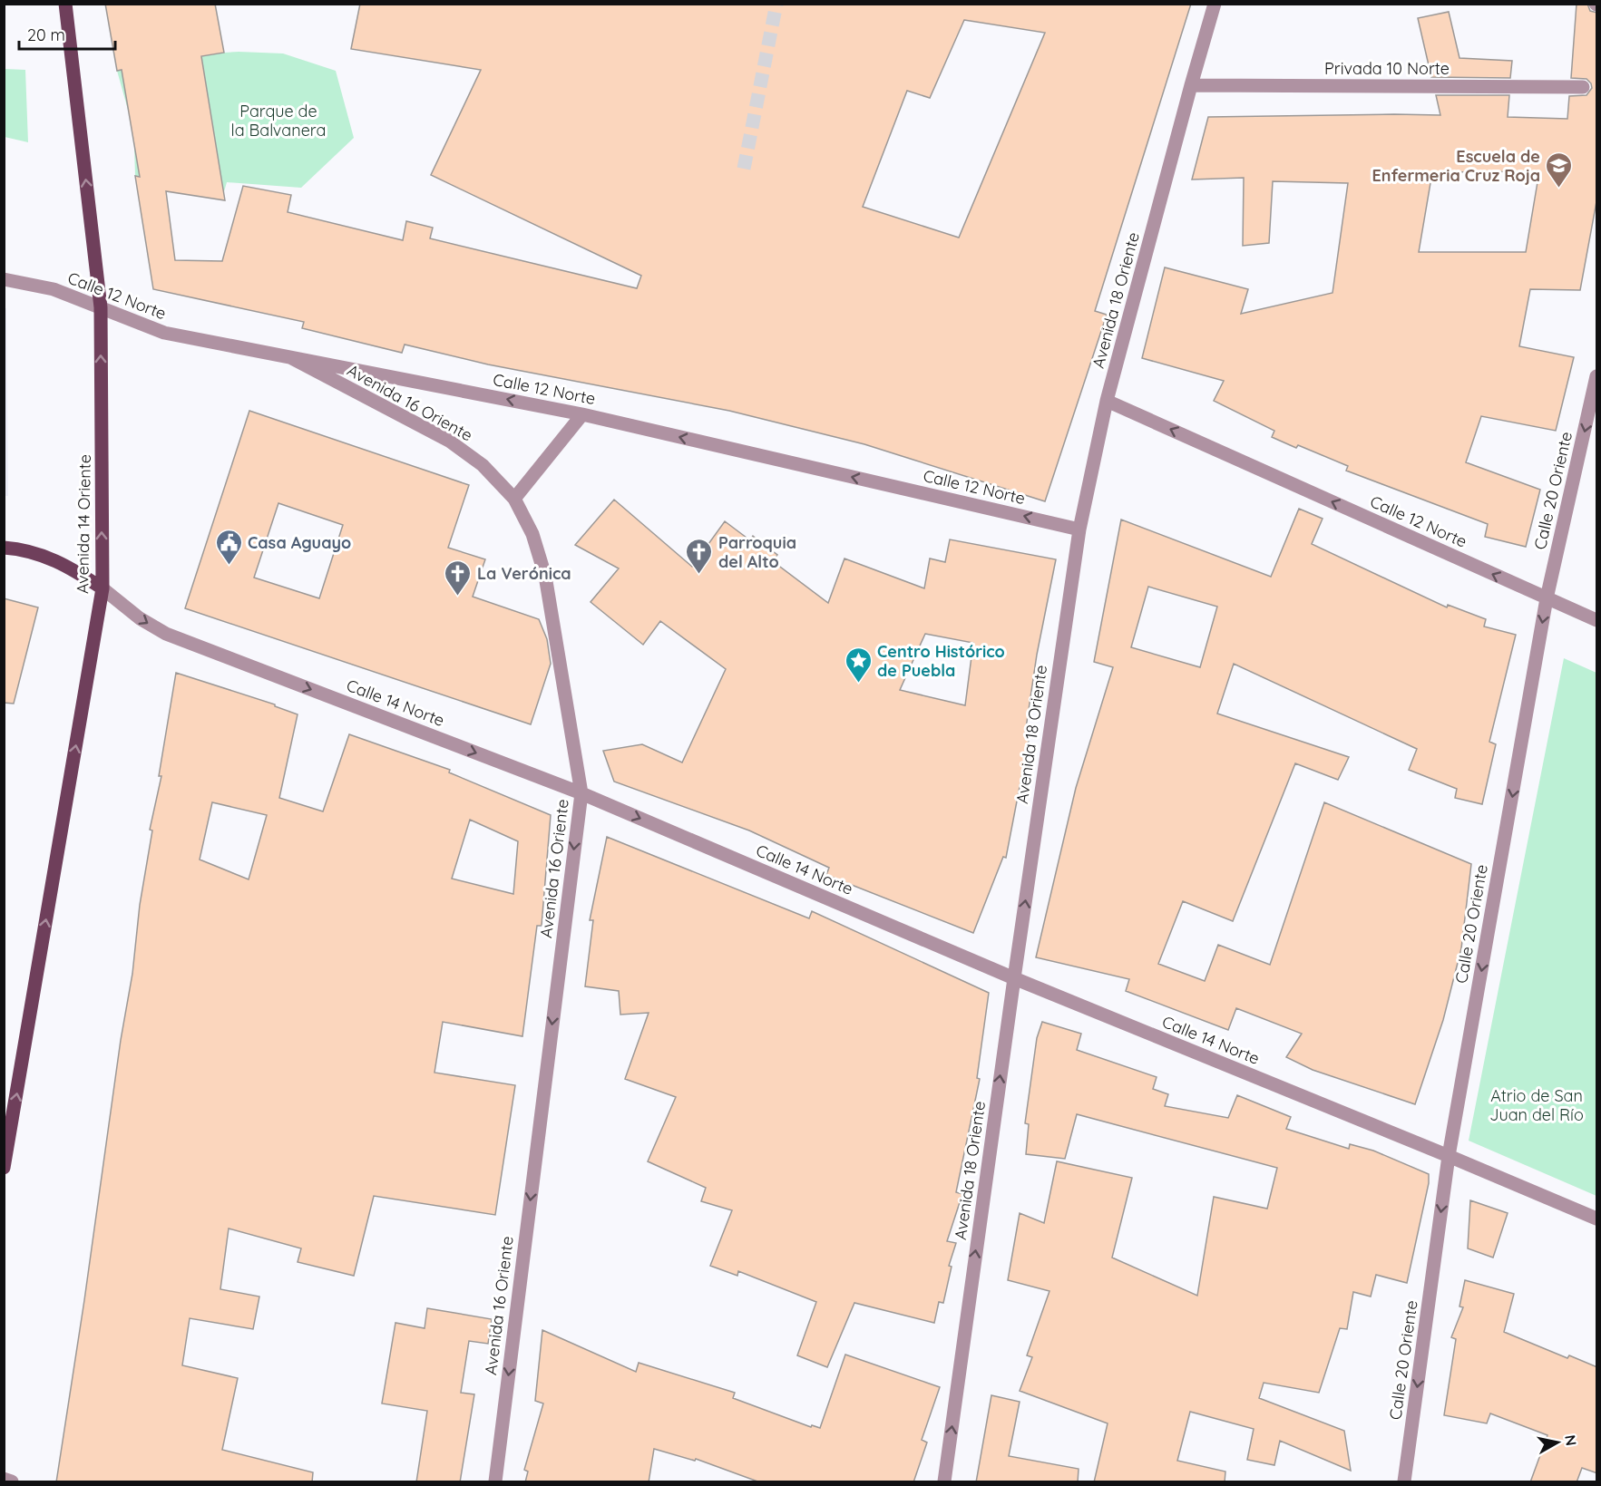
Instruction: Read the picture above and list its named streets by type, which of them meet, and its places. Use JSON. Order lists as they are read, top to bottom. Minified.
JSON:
{"streets":{"main road":["Avenida 14 Oriente","Calle 14 Norte"],"street":["Privada 10 Norte","Calle 12 Norte","Avenida 18 Oriente","Avenida 16 Oriente","Calle 20 Oriente"]},"crossings":[["Privada 10 Norte","Avenida 18 Oriente"],["Calle 12 Norte","Avenida 18 Oriente"],["Calle 12 Norte","Avenida 16 Oriente"],["Calle 12 Norte","Calle 20 Oriente"],["Calle 12 Norte","Avenida 14 Oriente"],["Avenida 18 Oriente","Calle 14 Norte"],["Avenida 16 Oriente","Calle 14 Norte"],["Calle 20 Oriente","Calle 14 Norte"],["Avenida 14 Oriente","Calle 14 Norte"]],"one_way":["Calle 12 Norte","Avenida 18 Oriente","Avenida 16 Oriente","Calle 20 Oriente","Avenida 14 Oriente","Calle 14 Norte"],"parks":["Parque de la Balvanera","Atrio de San Juan del Río"],"places":{"school or university":["Escuela de Enfermeria Cruz Roja"],"public building":["Casa Aguayo"],"church":["Parroquia del Alto","La Verónica"],"place":["Centro Histórico de Puebla"]},"scale_bar":"20 m","north":"right"}
